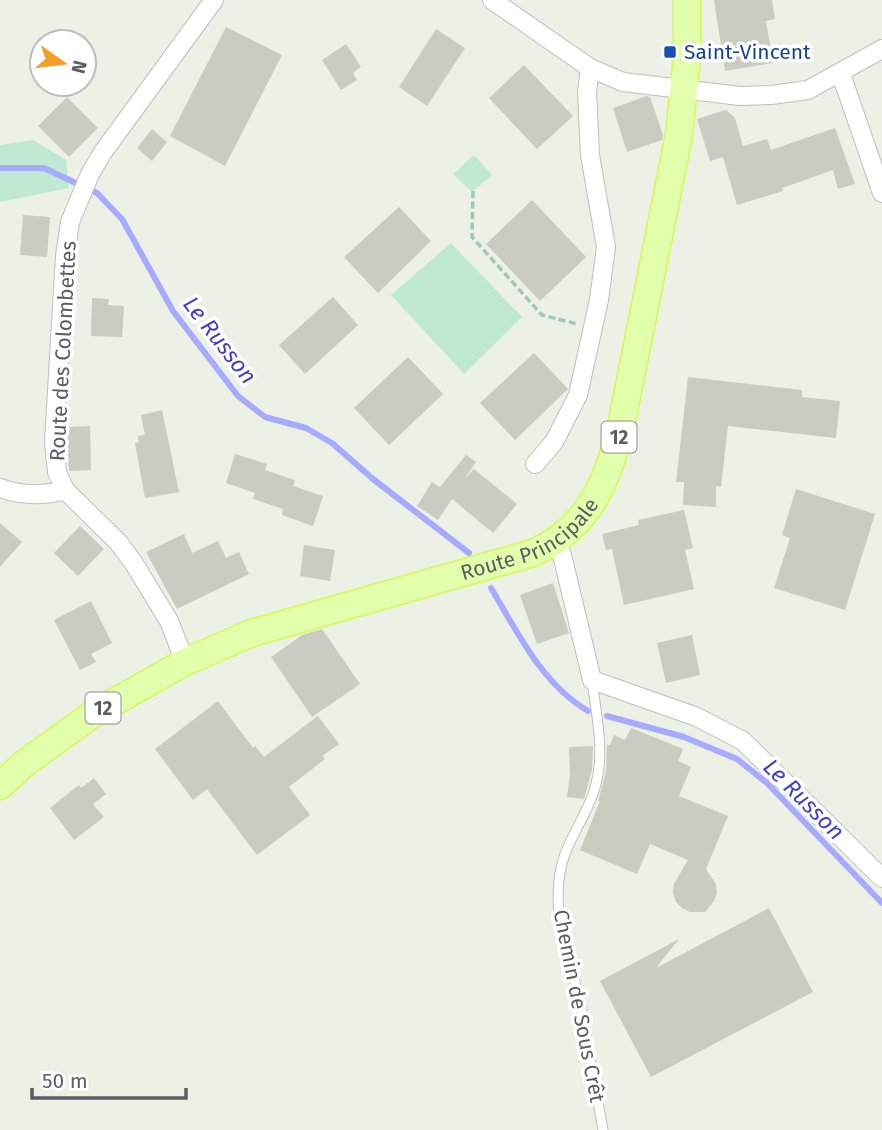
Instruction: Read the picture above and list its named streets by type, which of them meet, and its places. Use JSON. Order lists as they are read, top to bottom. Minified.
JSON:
{"streets":{"main road":["12","Route Principale"],"street":["Route des Colombettes"],"lane":["Chemin de Sous Crêt"]},"crossings":[["Route des Colombettes","Route Principale"]],"water":["Le Russon"],"places":{"transit":["Saint-Vincent"]},"scale_bar":"50 m","north":"right"}
